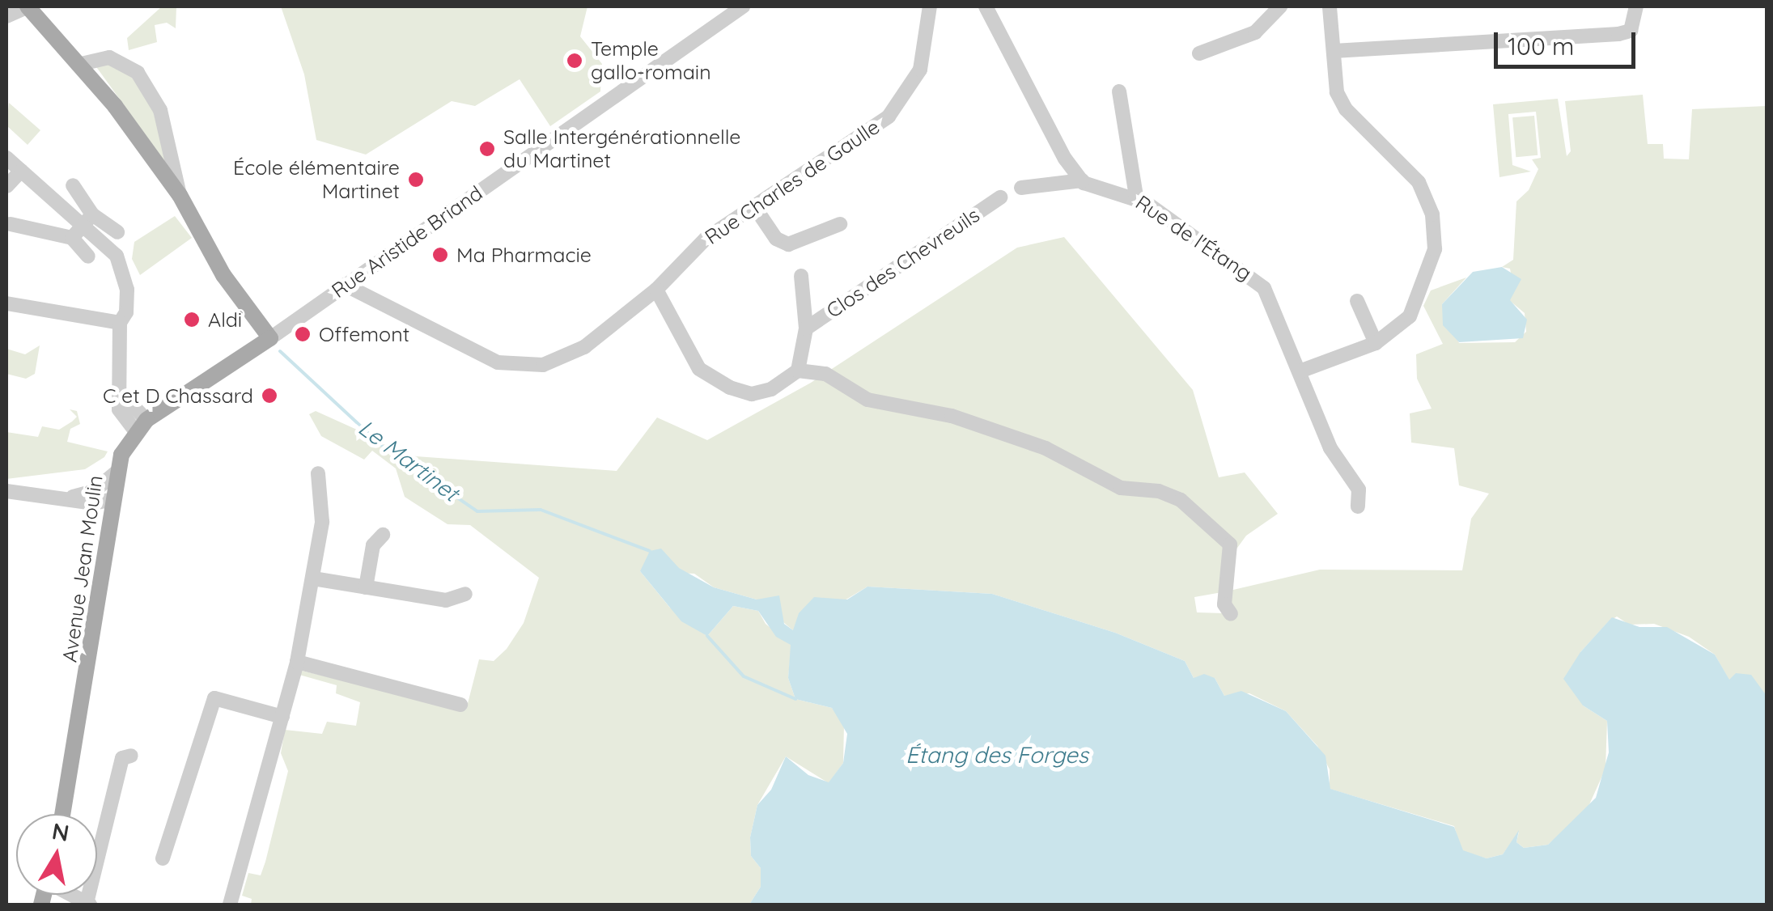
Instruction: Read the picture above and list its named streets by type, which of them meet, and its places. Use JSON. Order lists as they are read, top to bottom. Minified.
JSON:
{"streets":{"main road":["Avenue Jean Moulin"],"street":["Rue Charles de Gaulle","Rue de l'Étang","Rue Aristide Briand","Clos des Chevreuils"]},"crossings":[["Rue Charles de Gaulle","Rue Aristide Briand"]],"water":["Le Martinet","Étang des Forges"],"places":["Temple gallo-romain","Salle Intergénérationnelle du Martinet","École élémentaire Martinet","Ma Pharmacie","Aldi","Offemont","C et D Chassard"],"scale_bar":"100 m","north":"top"}
